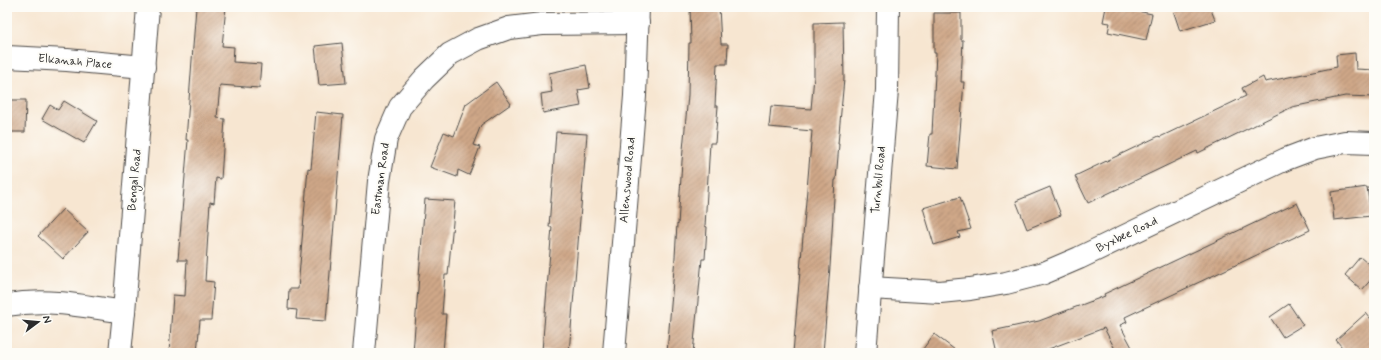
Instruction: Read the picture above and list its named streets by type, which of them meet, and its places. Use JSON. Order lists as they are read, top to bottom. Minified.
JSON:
{"streets":{"street":["Elkanah Place","Eastman Road","Bengal Road","Allenswood Road","Turnbull Road","Byxbee Road"]},"crossings":[["Elkanah Place","Bengal Road"],["Eastman Road","Allenswood Road"],["Turnbull Road","Byxbee Road"]],"north":"right"}
